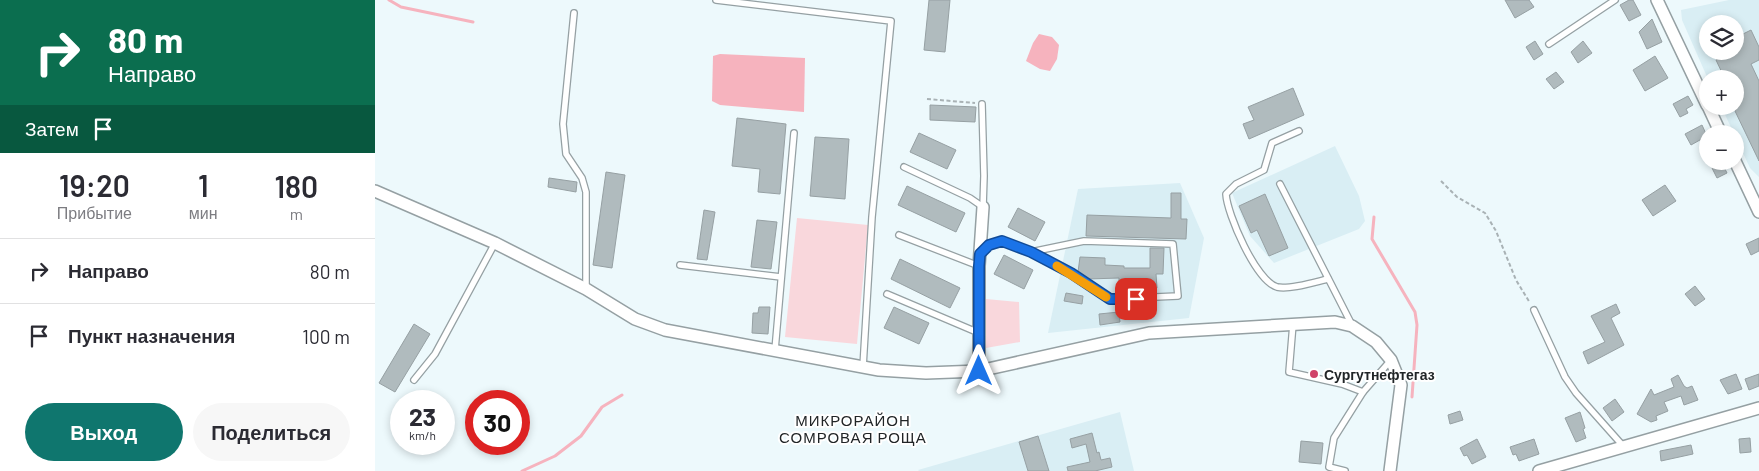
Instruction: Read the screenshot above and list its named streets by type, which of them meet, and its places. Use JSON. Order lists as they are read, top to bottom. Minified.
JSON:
{"districts":["МИКРОРАЙОН СОМРОВАЯ РОЩА"],"places":["Сургутнефтегаз"],"page":{"turn":["80 m","Направо"],"map_buttons":["+","−"],"then":"Затем","eta":["19:20","Прибытие","1","мин","180","m"],"list":[{"name":"Направо","value":"80 m"},{"name":"Пункт назначения","value":"100 m"}],"speed":"23 km/h","limit":"30","buttons":["Выход","Поделиться"]}}
